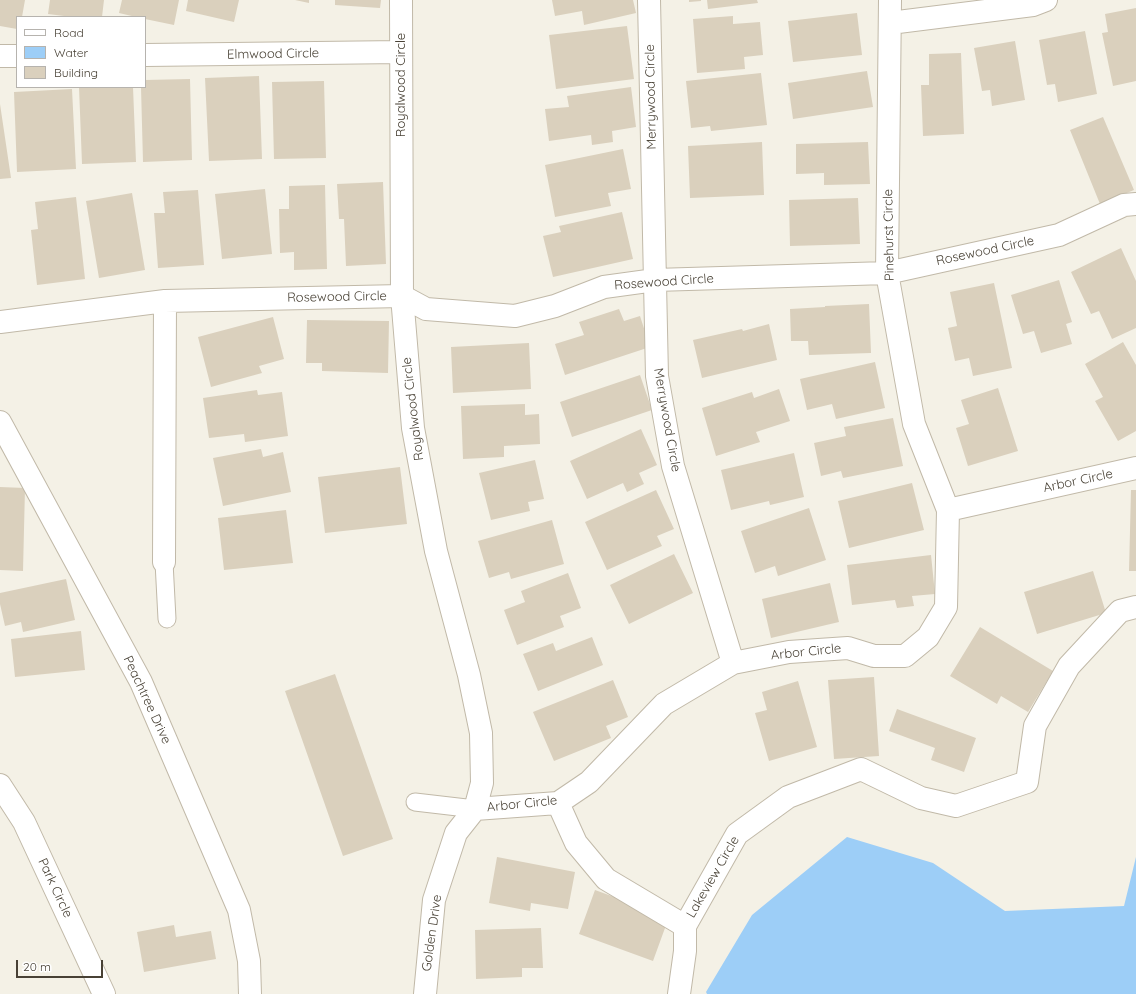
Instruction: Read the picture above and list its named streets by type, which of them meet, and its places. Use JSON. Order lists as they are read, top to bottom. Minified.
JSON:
{"streets":{"street":["Elmwood Circle","Royalwood Circle","Merrywood Circle","Pinehurst Circle","Rosewood Circle","Arbor Circle","Peachtree Drive","Lakeview Circle","Park Circle","Golden Drive"]},"crossings":[["Elmwood Circle","Royalwood Circle"],["Royalwood Circle","Rosewood Circle"],["Royalwood Circle","Arbor Circle"],["Royalwood Circle","Golden Drive"],["Merrywood Circle","Rosewood Circle"],["Merrywood Circle","Arbor Circle"],["Pinehurst Circle","Rosewood Circle"],["Pinehurst Circle","Arbor Circle"],["Arbor Circle","Golden Drive"]],"legend":["Road","Water","Building"],"scale_bar":"20 m"}
